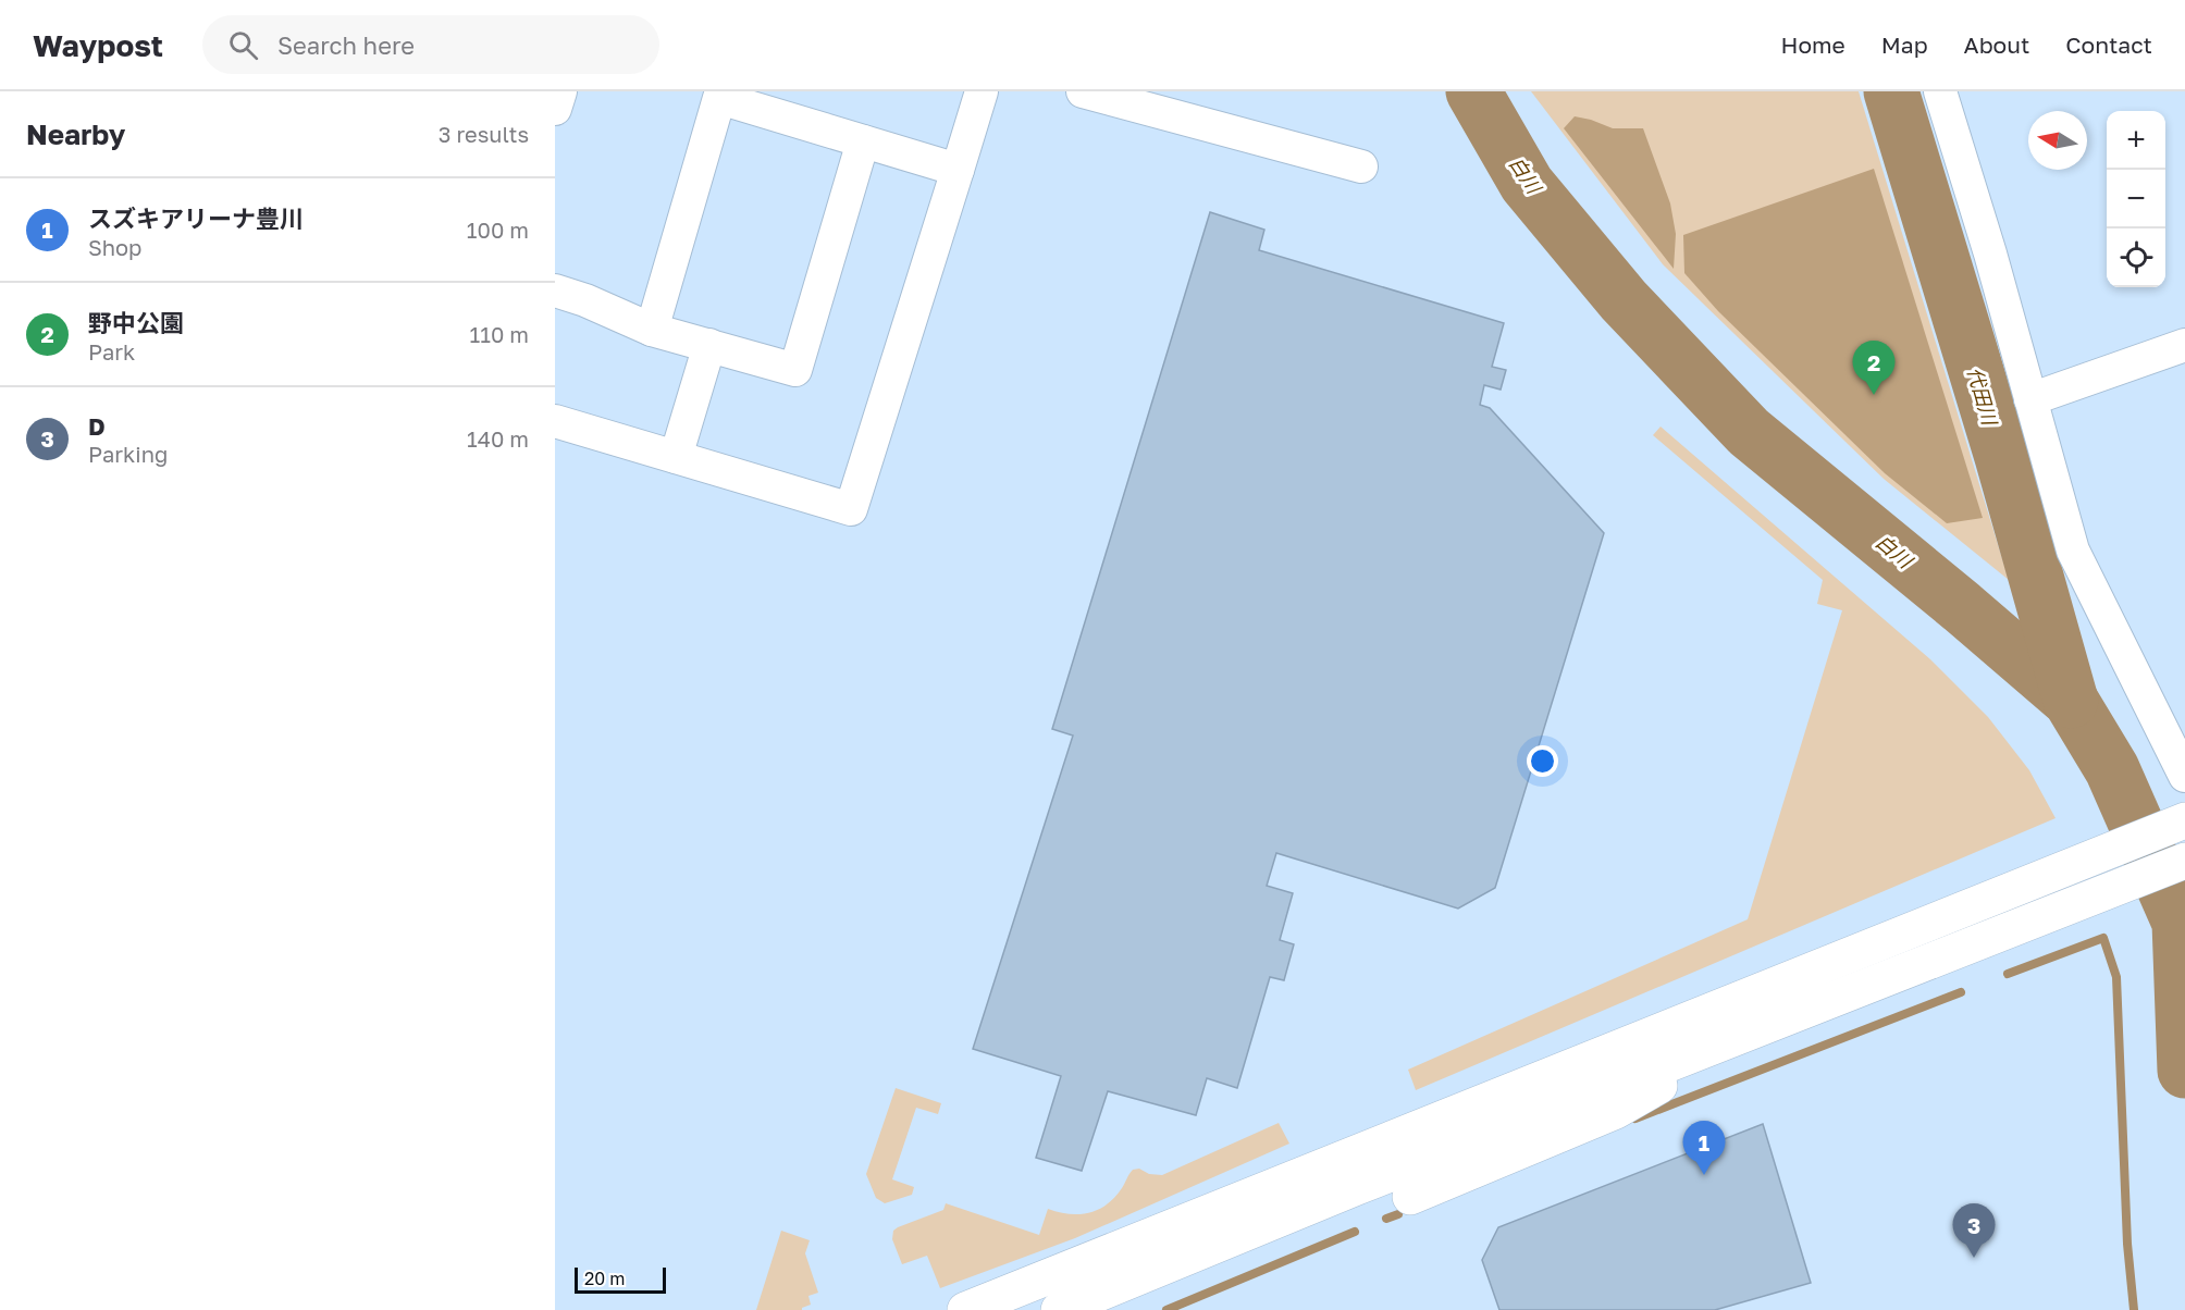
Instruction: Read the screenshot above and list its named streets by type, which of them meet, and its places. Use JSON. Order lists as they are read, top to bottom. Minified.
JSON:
{"water":["白川","代田川"],"scale_bar":"20 m","north":"left","page":{"header":"Waypost","search":"Search here","nav":["Home","Map","About","Contact"],"heading":["Nearby","3 results"],"map_buttons":["+","−"],"list":[{"mark":"1","name":"スズキアリーナ豊川","note":"Shop","value":"100 m"},{"mark":"2","name":"野中公園","note":"Park","value":"110 m"},{"mark":"3","name":"D","note":"Parking","value":"140 m"}],"pins":["2","1","3"],"scale":"20 m"}}
